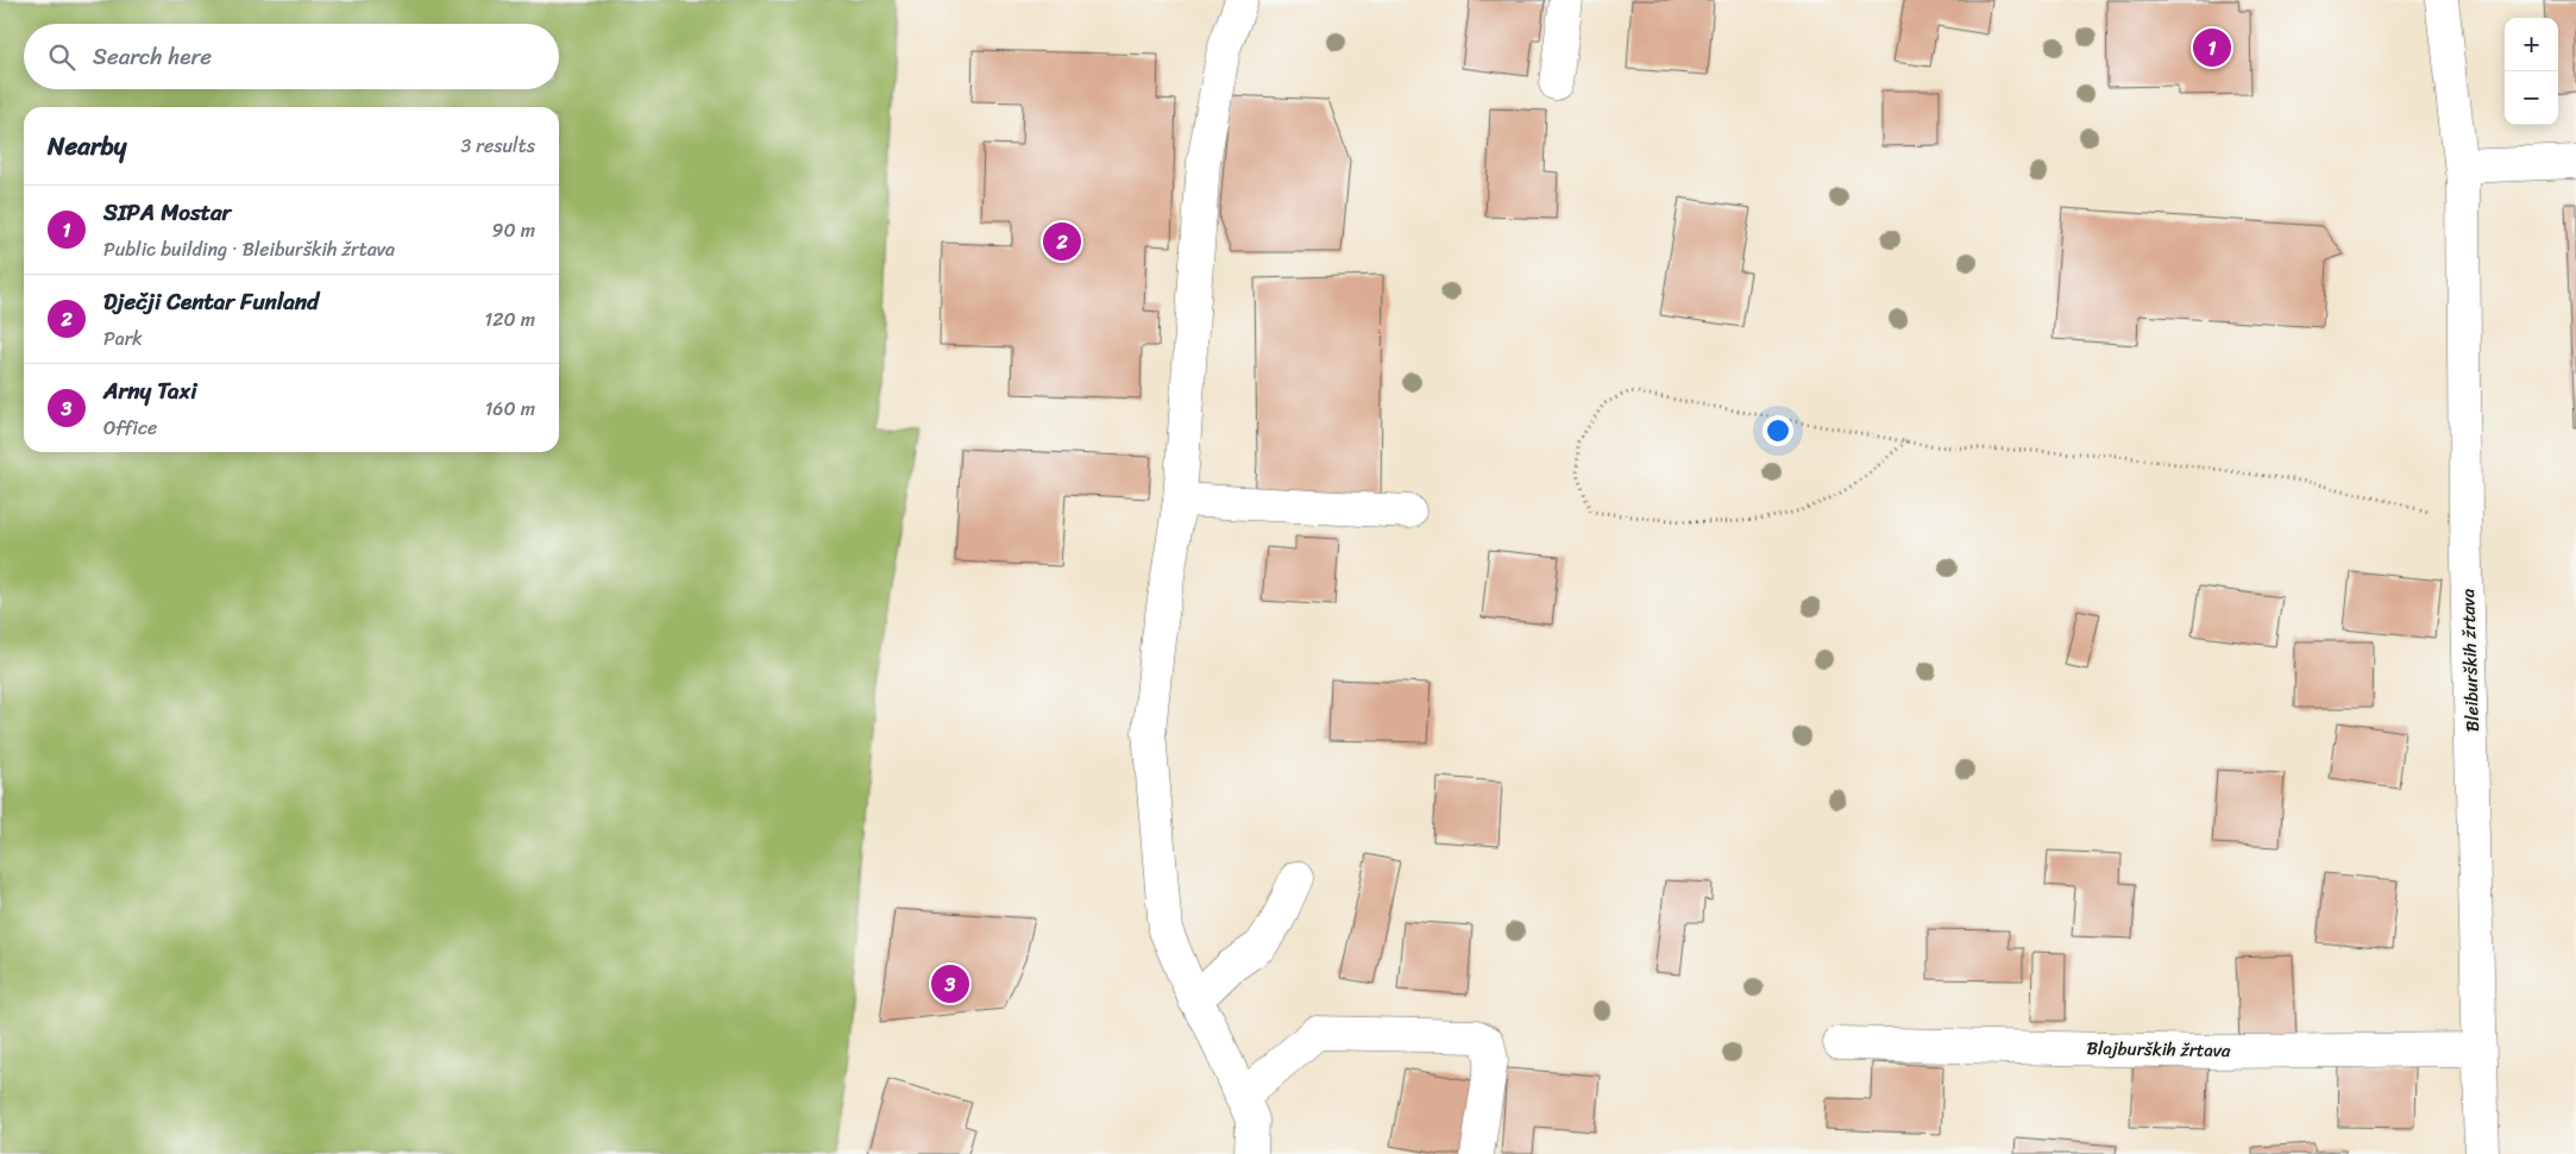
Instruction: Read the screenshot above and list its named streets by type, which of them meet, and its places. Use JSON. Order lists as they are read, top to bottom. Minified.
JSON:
{"streets":{"street":["Bleiburških žrtava","Blajburških žrtava"]},"crossings":[["Bleiburških žrtava","Blajburških žrtava"]],"page":{"map_buttons":["+","−"],"search":"Search here","pins":["1","2","3"],"heading":["Nearby","3 results"],"list":[{"mark":"1","name":"SIPA Mostar","note":"Public building · Bleiburških žrtava","value":"90 m"},{"mark":"2","name":"Dječji Centar Funland","note":"Park","value":"120 m"},{"mark":"3","name":"Arny Taxi","note":"Office","value":"160 m"}]}}
